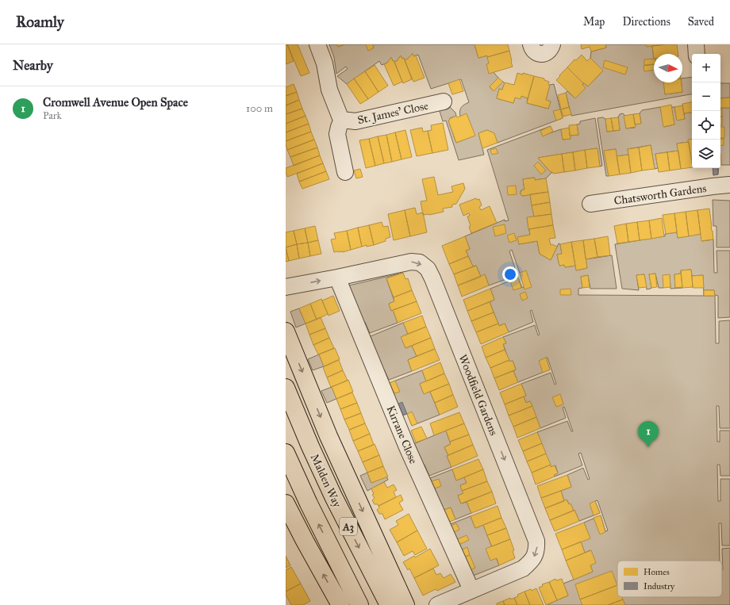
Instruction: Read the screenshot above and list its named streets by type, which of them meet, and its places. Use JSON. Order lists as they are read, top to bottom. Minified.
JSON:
{"streets":{"highway":["Malden Way","A3"],"street":["St. James' Close","Chatsworth Gardens","Woodfield Gardens","Kirrane Close"]},"crossings":[["Woodfield Gardens","Kirrane Close"]],"legend":["Homes","Industry"],"north":"right","page":{"header":"Roamly","nav":["Map","Directions","Saved"],"heading":"Nearby","map_buttons":["+","−"],"list":[{"mark":"1","name":"Cromwell Avenue Open Space","note":"Park","value":"100 m"}],"pins":"1"}}
